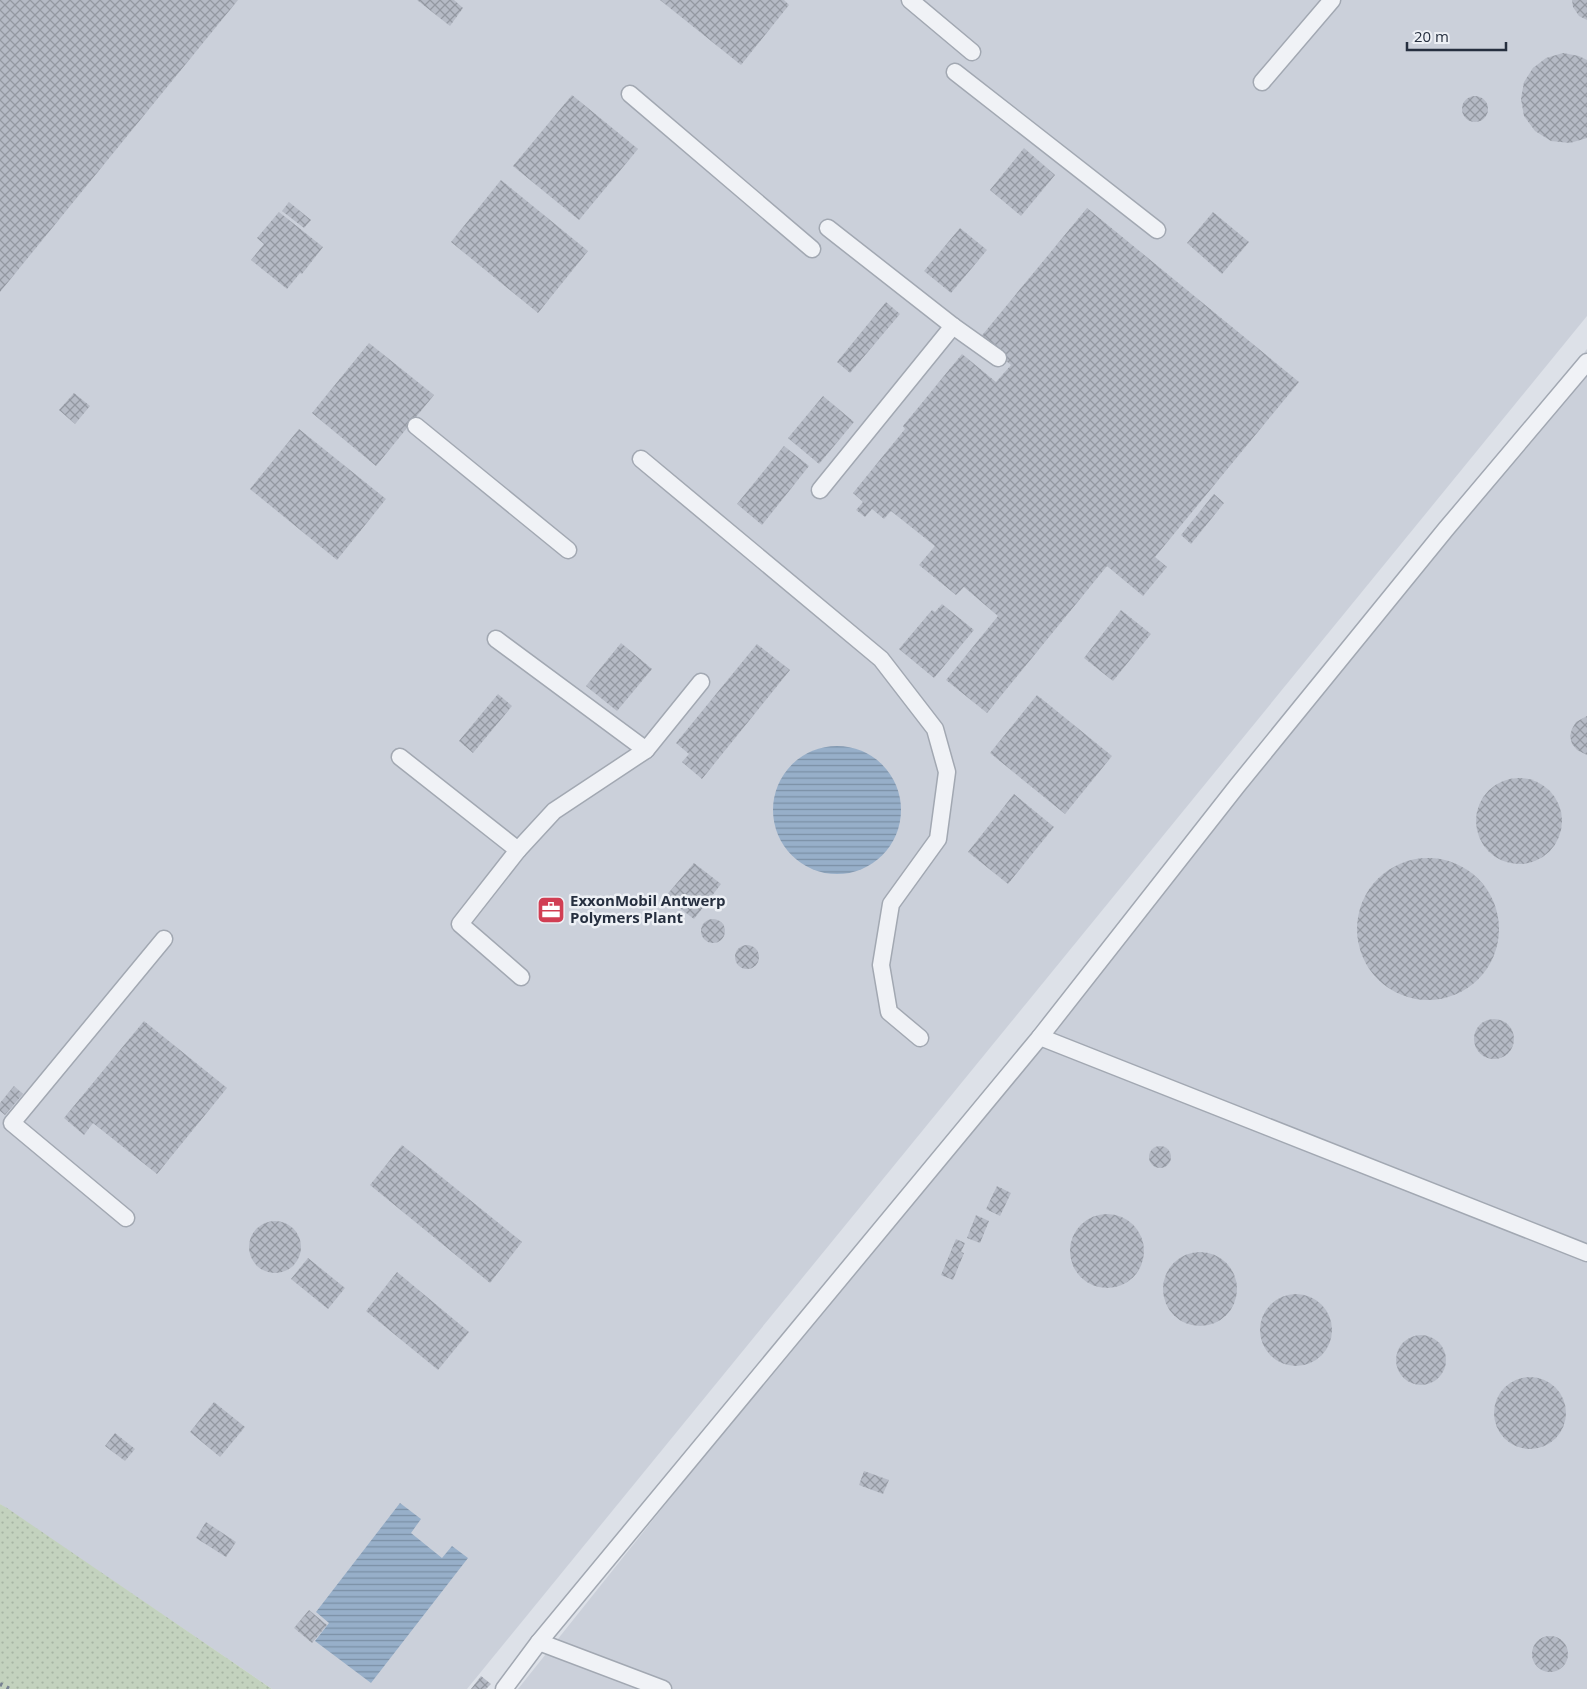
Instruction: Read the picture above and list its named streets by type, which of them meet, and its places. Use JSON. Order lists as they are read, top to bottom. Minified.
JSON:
{"places":{"office":["ExxonMobil Antwerp Polymers Plant"]},"scale_bar":"20 m"}
